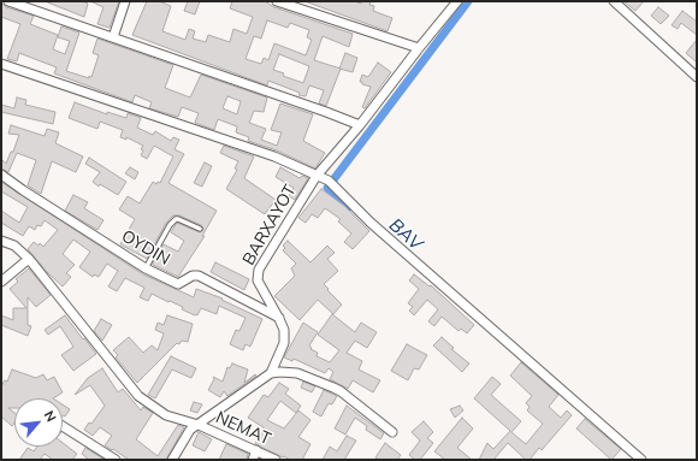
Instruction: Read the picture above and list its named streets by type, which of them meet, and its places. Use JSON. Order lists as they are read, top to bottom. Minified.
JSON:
{"streets":{"street":["BARXAYOT","OYDIN","NEMAT"]},"crossings":[["BARXAYOT","OYDIN"]],"water":["BAV"],"north":"top right"}
